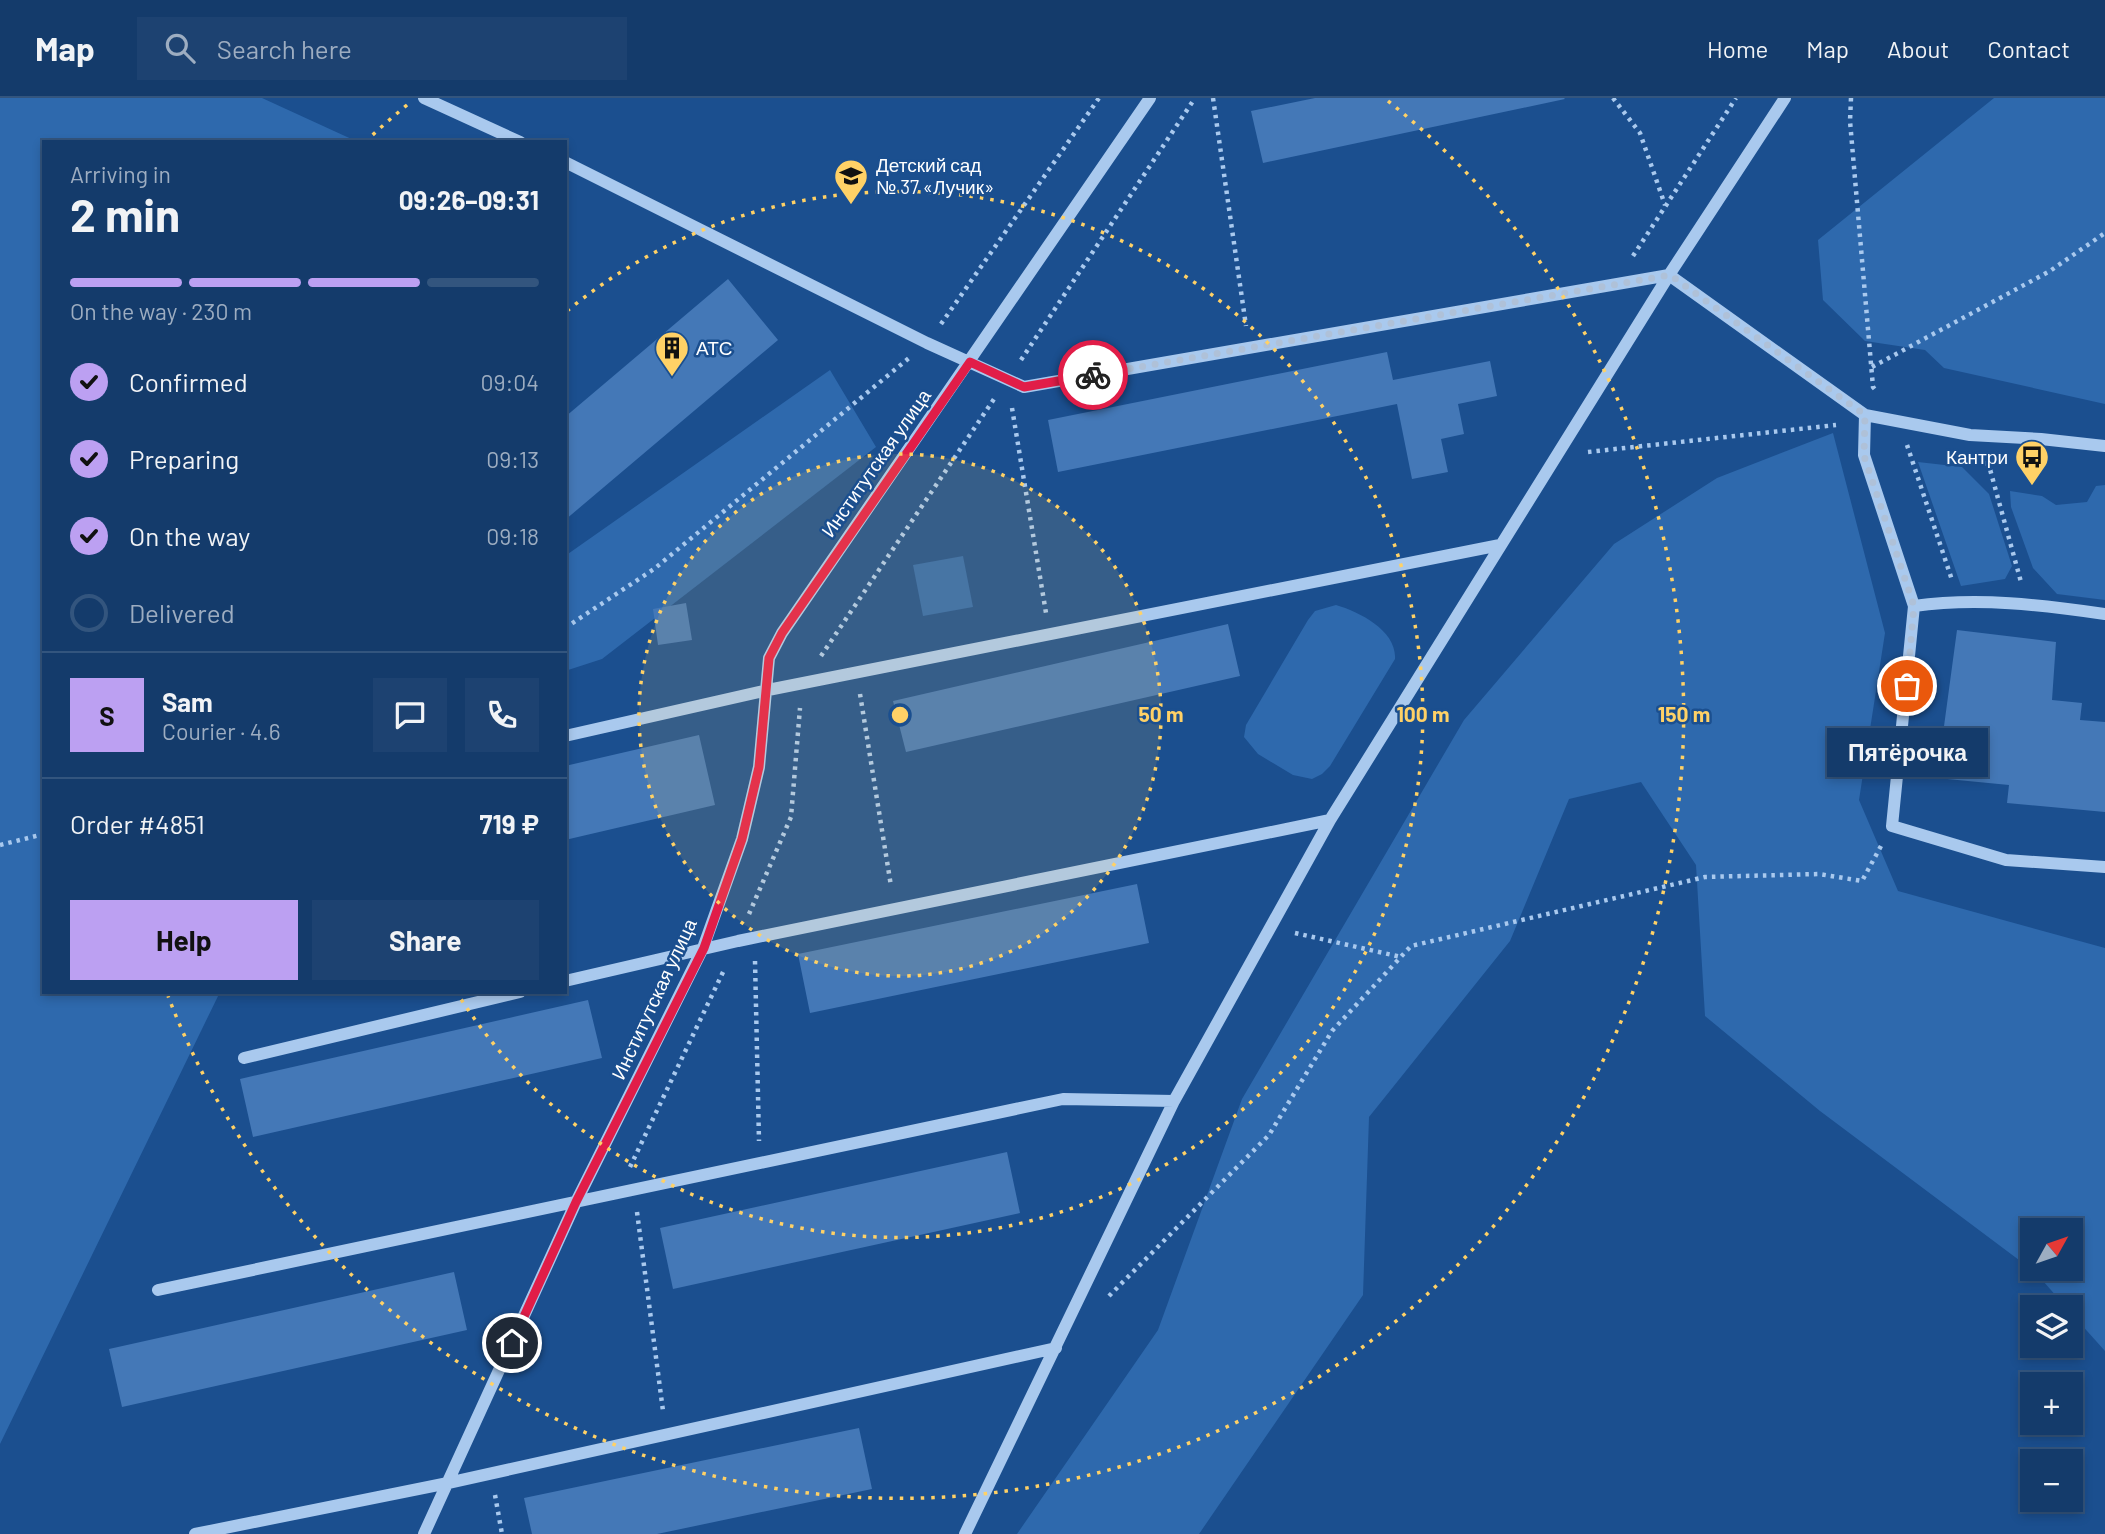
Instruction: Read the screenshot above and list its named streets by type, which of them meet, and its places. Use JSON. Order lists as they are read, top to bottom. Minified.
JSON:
{"streets":{"street":["Институтская улица"]},"places":{"school or university":["Детский сад № 37 «Лучик»"],"building":["АТС"],"bus stop":["Кантри"],"other":["Пятёрочка"]},"north":"top right","page":{"header":"Map","search":"Search here","nav":["Home","Map","About","Contact"],"heading":["2 min","Arriving in","09:26–09:31"],"panel":["Sam","Courier · 4.6","Order #4851","719 ₽"],"bar":"On the way · 230 m","list":[["Confirmed","09:04"],["Preparing","09:13"],["On the way","09:18"],"Delivered"],"round":"S","bubble":"Пятёрочка","buttons":["Help","Share"],"map_buttons":["+","−"]},"rings":["50 m","100 m","150 m"]}
